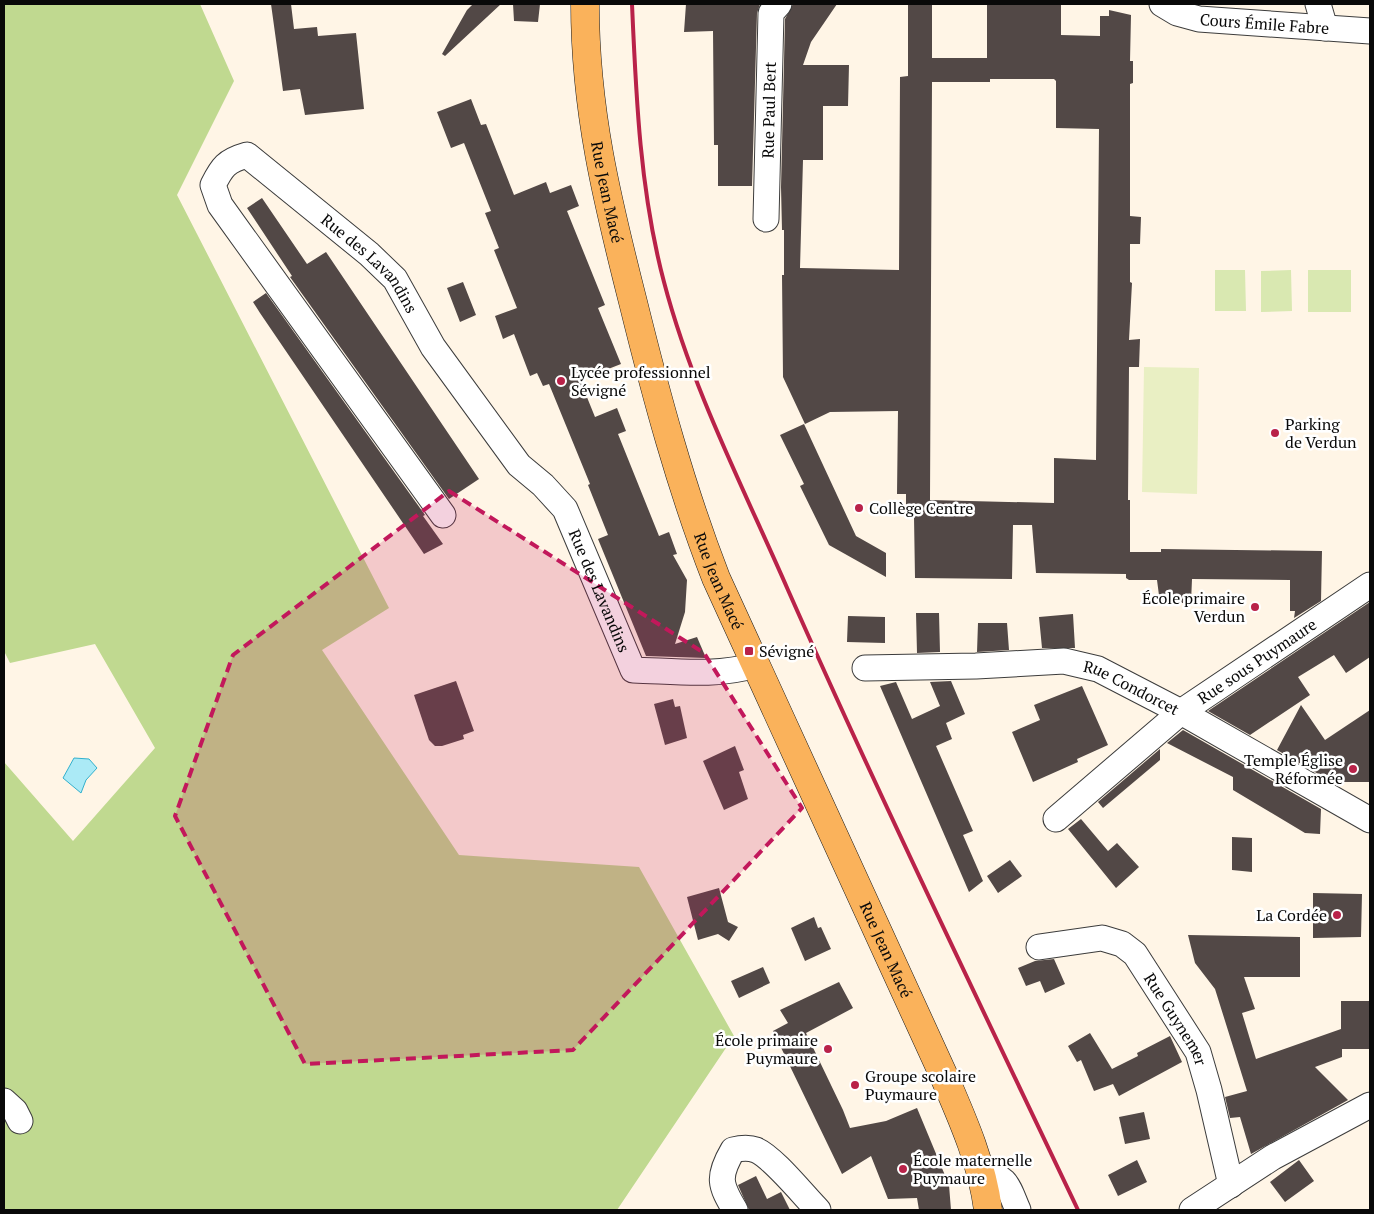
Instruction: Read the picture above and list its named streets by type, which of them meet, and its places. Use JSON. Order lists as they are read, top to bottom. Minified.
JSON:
{"streets":{"main road":["Rue Jean Macé"],"street":["Cours Émile Fabre","Rue Paul Bert","Rue des Lavandins","Rue sous Puymaure","Rue Condorcet","Rue Guynemer"]},"crossings":[["Rue Jean Macé","Rue des Lavandins"],["Rue sous Puymaure","Rue Condorcet"]],"places":{"other":["Lycée professionnel Sévigné","Parking de Verdun","Collège Centre","École primaire Verdun","Temple Église Réformée","La Cordée","École primaire Puymaure","Groupe scolaire Puymaure","École maternelle Puymaure"],"transit":["Sévigné"]}}
